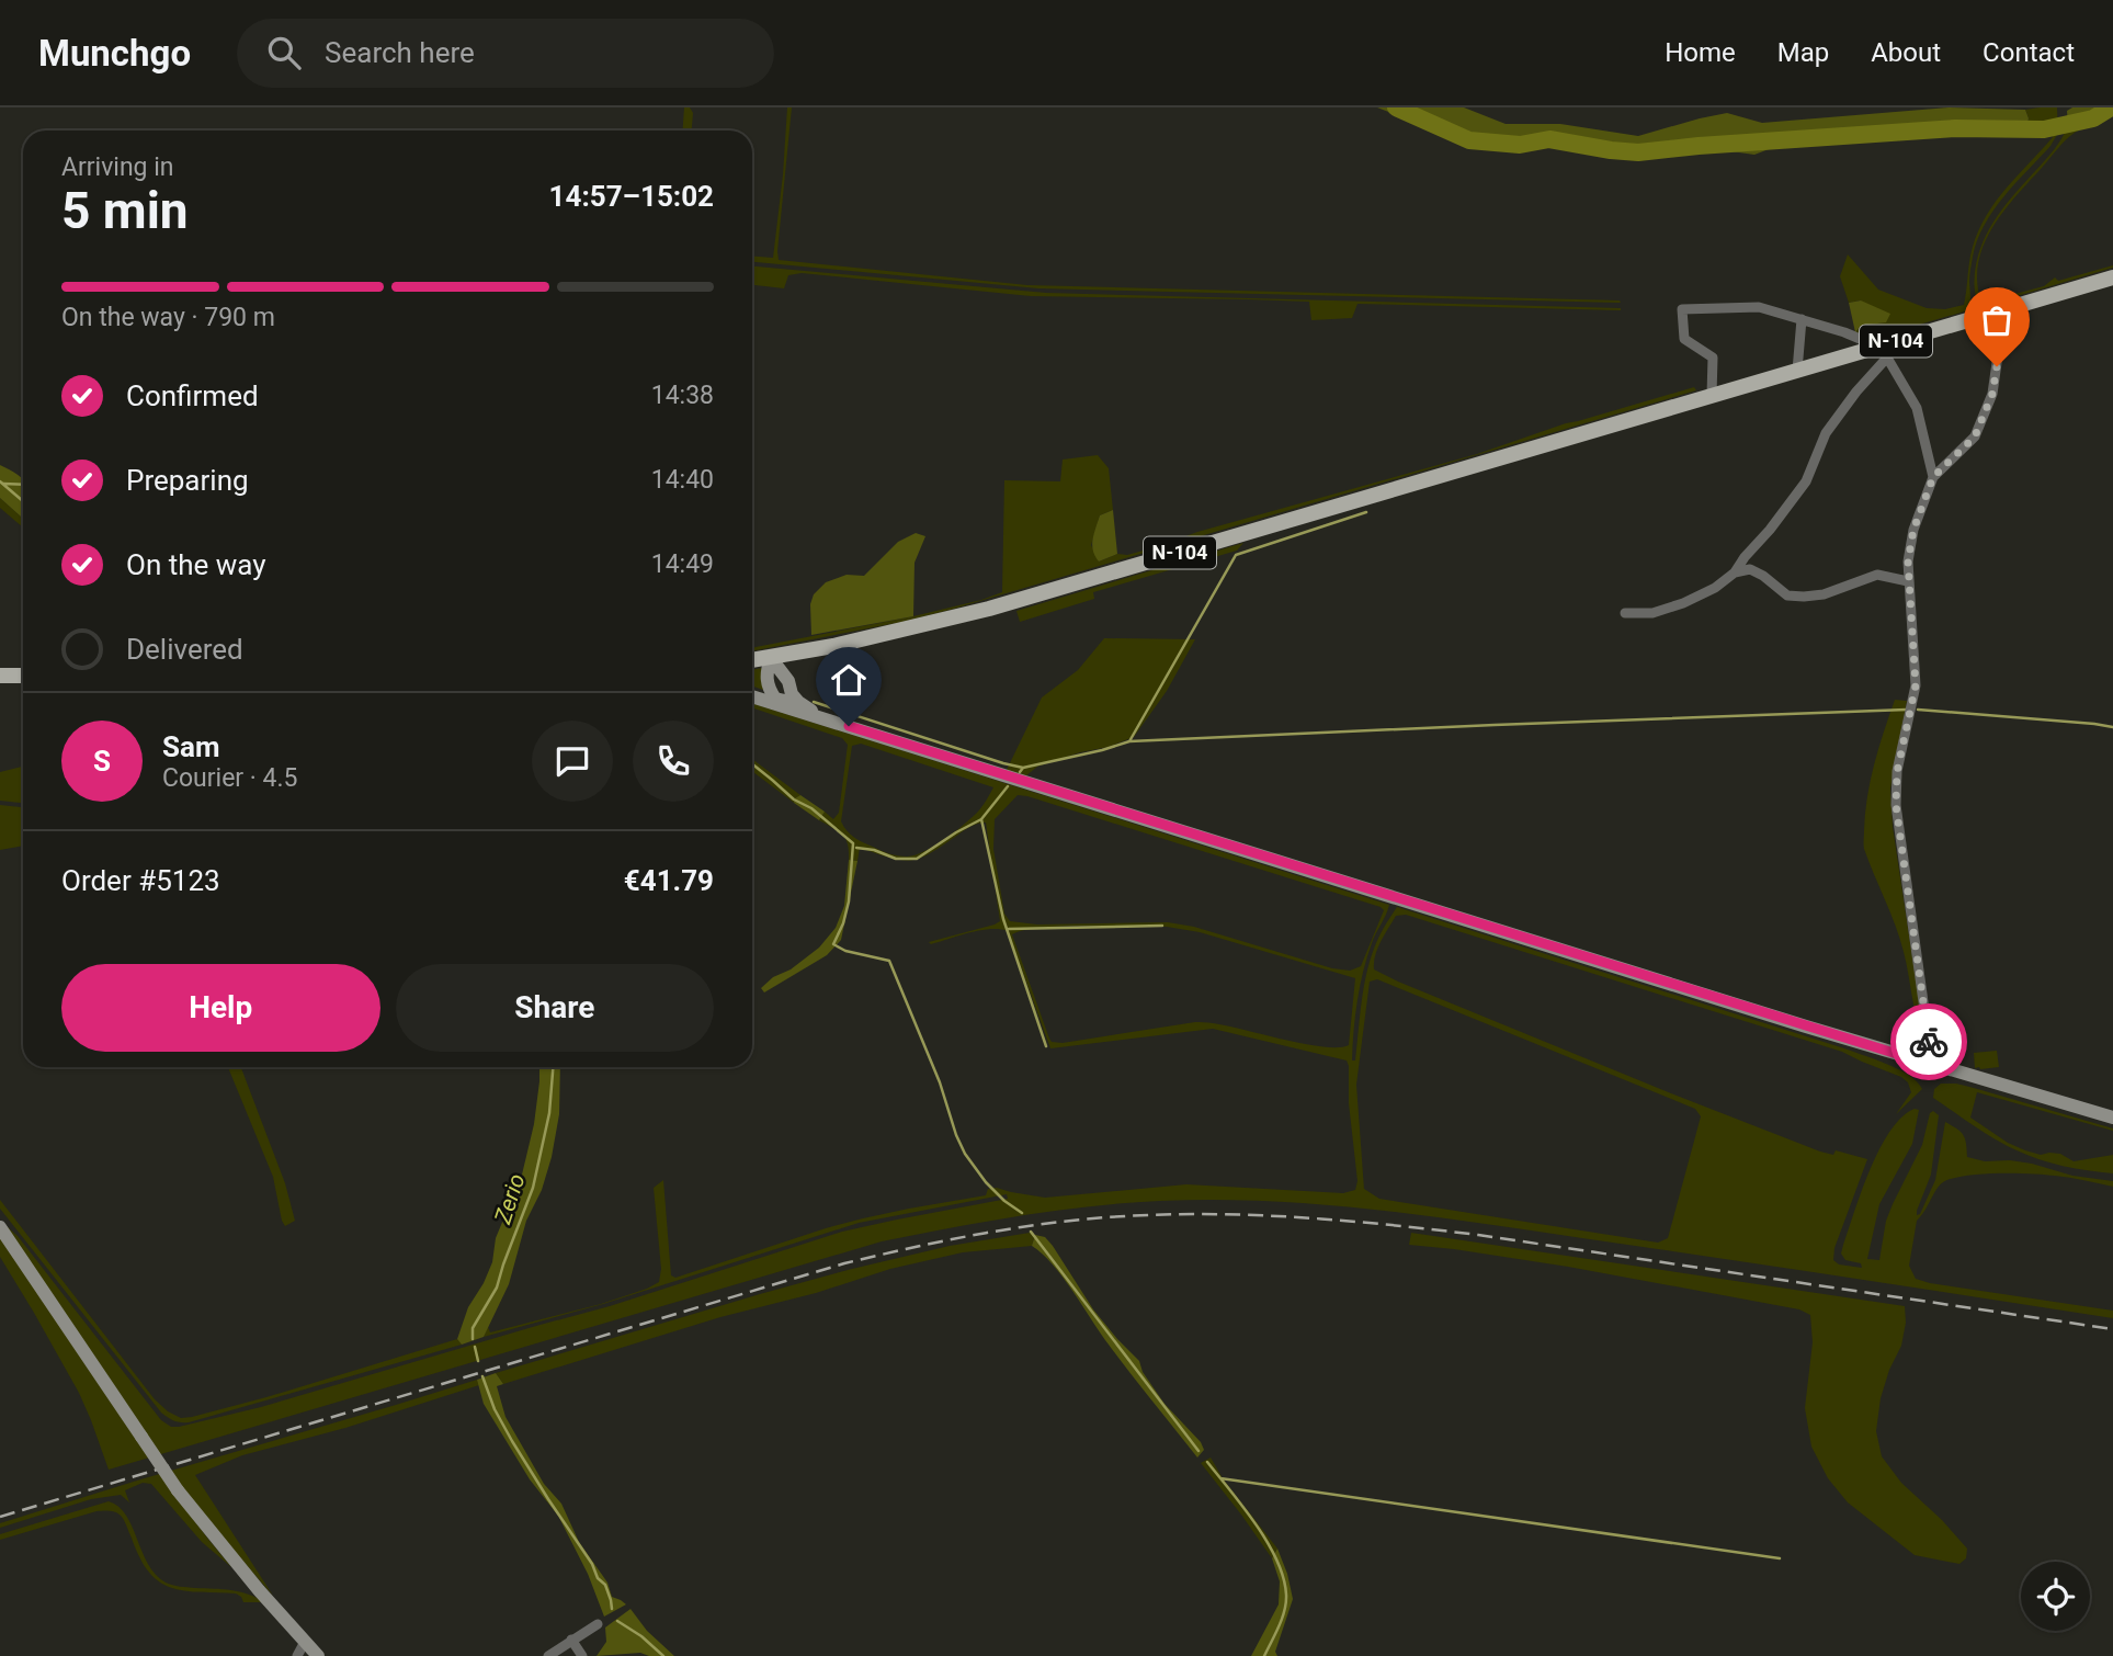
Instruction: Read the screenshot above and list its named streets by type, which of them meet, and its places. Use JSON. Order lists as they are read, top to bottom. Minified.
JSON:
{"streets":{"main road":["N-104"]},"water":["Zerio"],"page":{"header":"Munchgo","search":"Search here","nav":["Home","Map","About","Contact"],"heading":["5 min","Arriving in","14:57–15:02"],"panel":["Sam","Courier · 4.5","Order #5123","€41.79"],"bar":"On the way · 790 m","list":[["Confirmed","14:38"],["Preparing","14:40"],["On the way","14:49"],"Delivered"],"round":"S","buttons":["Help","Share"]}}
